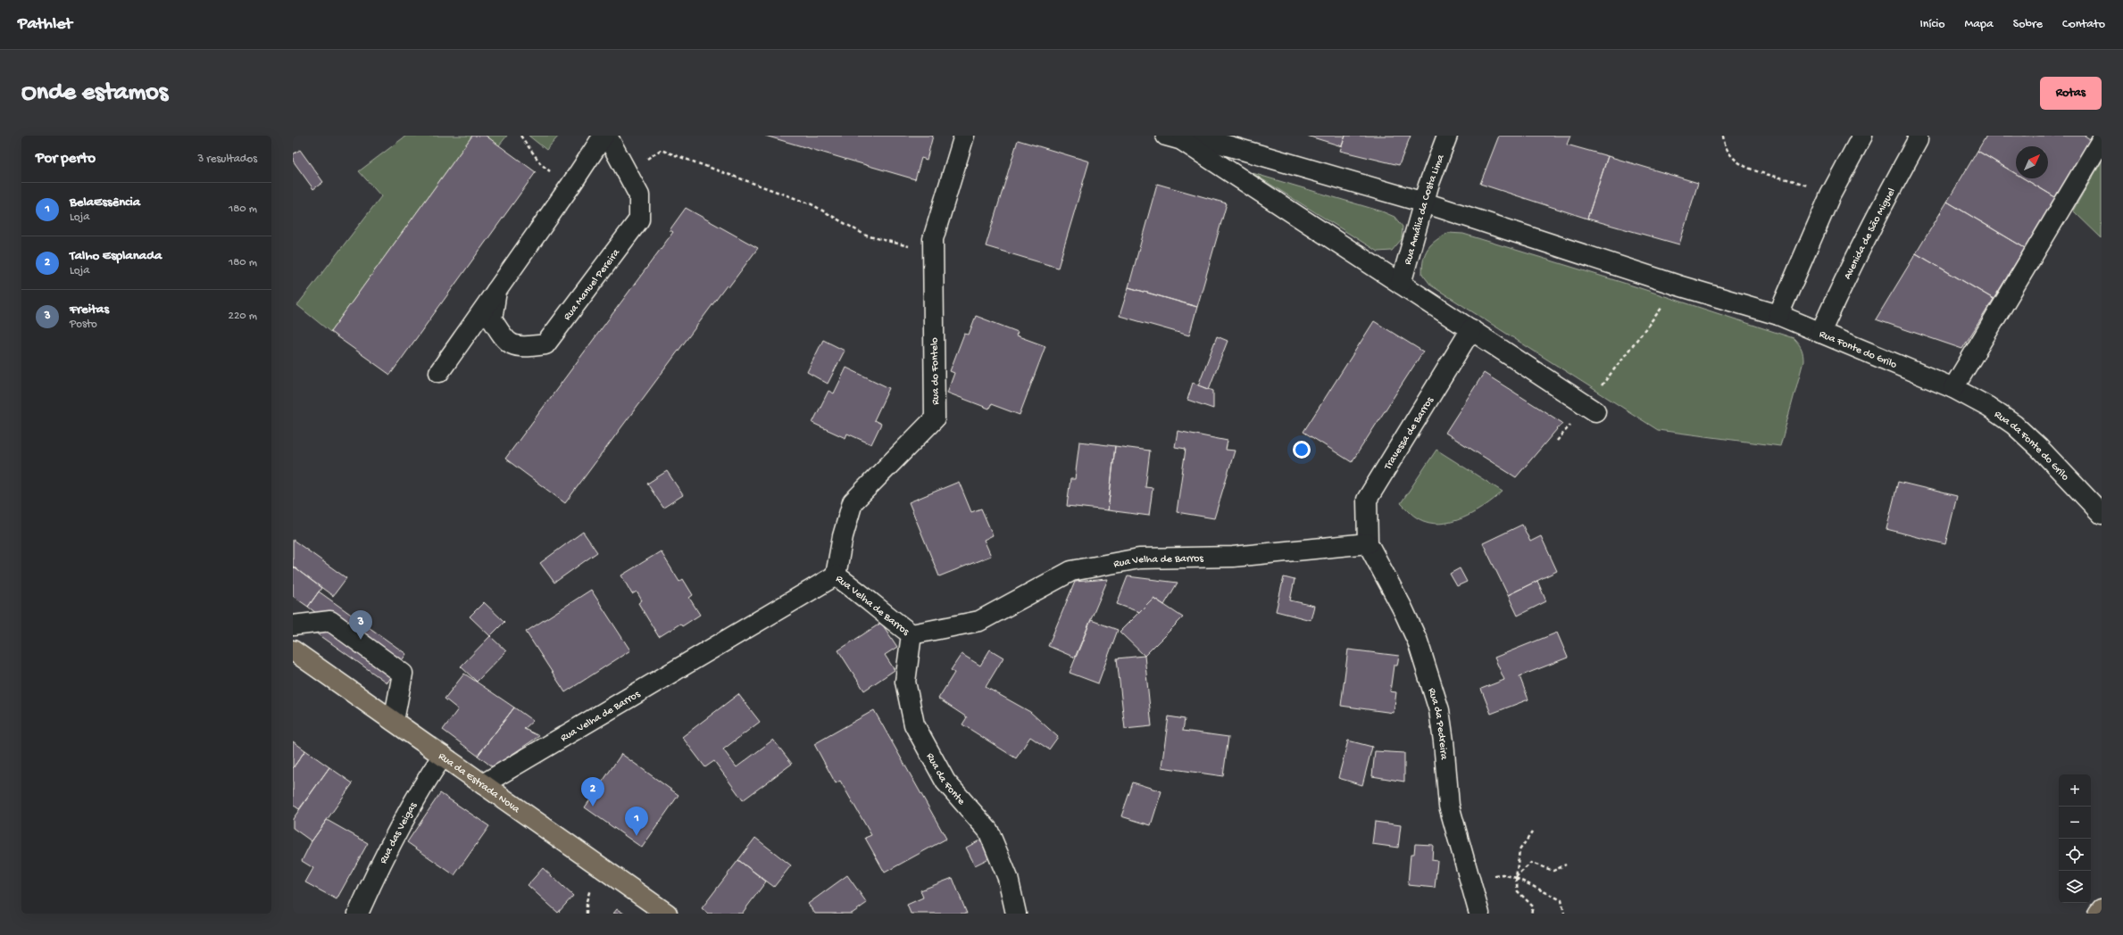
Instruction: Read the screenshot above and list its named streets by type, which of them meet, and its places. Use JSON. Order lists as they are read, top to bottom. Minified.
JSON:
{"streets":{"main road":["Rua da Estrada Nova"],"street":["Rua Amália da Costa Lima","Avenida de São Miguel","Rua Manuel Pereira","Rua Fonte do Grilo","Rua do Fontelo","Travessa de Barros","Rua da Fonte do Grilo","Rua Velha de Barros","Rua da Pedreira","Rua da Fonte","Rua das Veigas"]},"crossings":[["Rua Amália da Costa Lima","Rua Fonte do Grilo"],["Avenida de São Miguel","Rua Fonte do Grilo"],["Rua Fonte do Grilo","Rua da Fonte do Grilo"],["Rua do Fontelo","Rua Velha de Barros"],["Travessa de Barros","Rua Velha de Barros"],["Travessa de Barros","Rua da Pedreira"],["Rua Velha de Barros","Rua da Pedreira"],["Rua Velha de Barros","Rua da Fonte"],["Rua Velha de Barros","Rua da Estrada Nova"],["Rua da Estrada Nova","Rua das Veigas"]],"north":"top right","page":{"header":"Pathlet","nav":["Início","Mapa","Sobre","Contato"],"buttons":"Rotas","title":"Onde estamos","heading":["Por perto","3 resultados"],"list":[{"mark":"1","name":"BelaEssência","note":"Loja","value":"180 m"},{"mark":"2","name":"Talho Esplanada","note":"Loja","value":"180 m"},{"mark":"3","name":"Freitas","note":"Posto","value":"220 m"}],"pins":["3","2","1"],"map_buttons":["+","−"]}}
